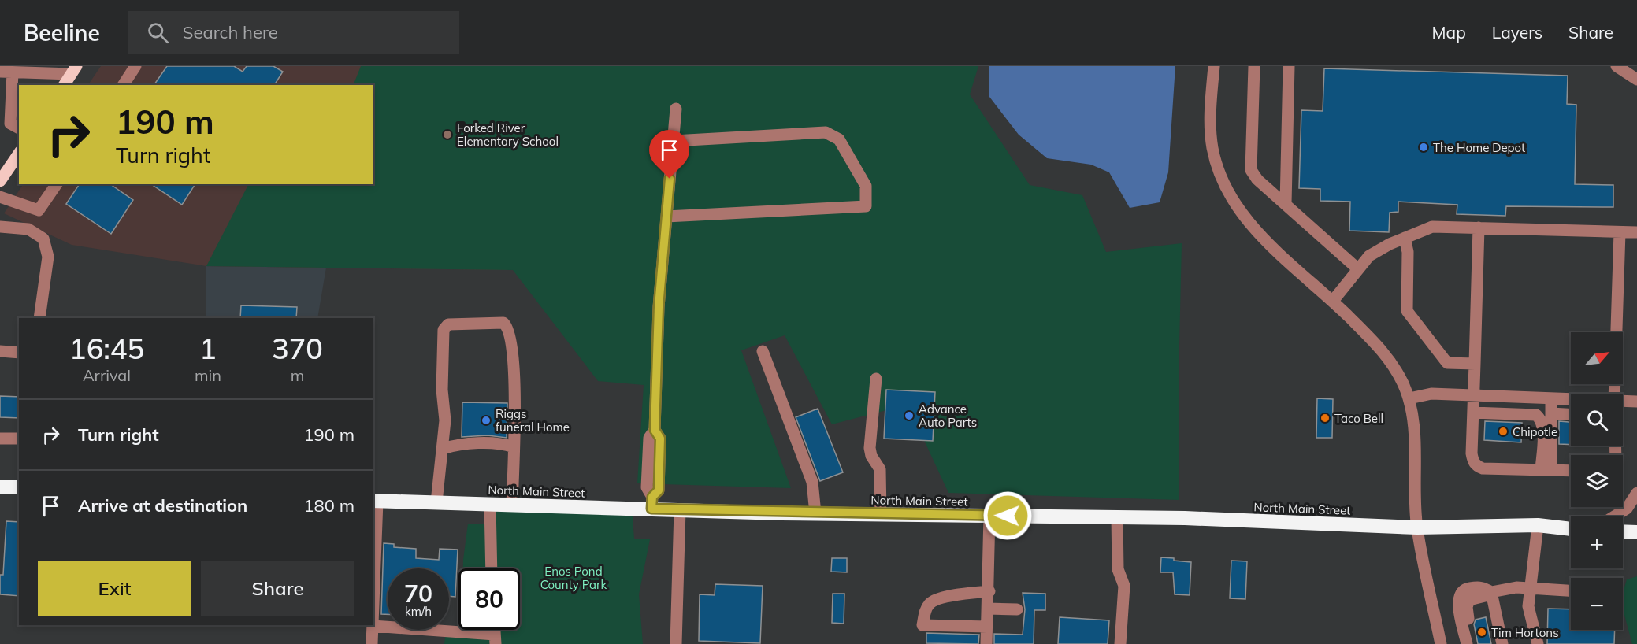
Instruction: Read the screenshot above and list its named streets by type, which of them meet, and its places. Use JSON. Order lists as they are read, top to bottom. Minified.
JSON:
{"streets":{"highway":["North Main Street"]},"parks":["Enos Pond County Park"],"places":["Forked River Elementary School","The Home Depot","Advance Auto Parts","Taco Bell","Riggs funeral Home","Chipotle","Tim Hortons"],"north":"top right","page":{"header":"Beeline","search":"Search here","nav":["Map","Layers","Share"],"turn":["190 m","Turn right"],"eta":["16:45","Arrival","1","min","370","m"],"map_buttons":["+","−"],"list":[{"name":"Turn right","value":"190 m"},{"name":"Arrive at destination","value":"180 m"}],"buttons":["Exit","Share"],"speed":"70 km/h","limit":"80"}}
